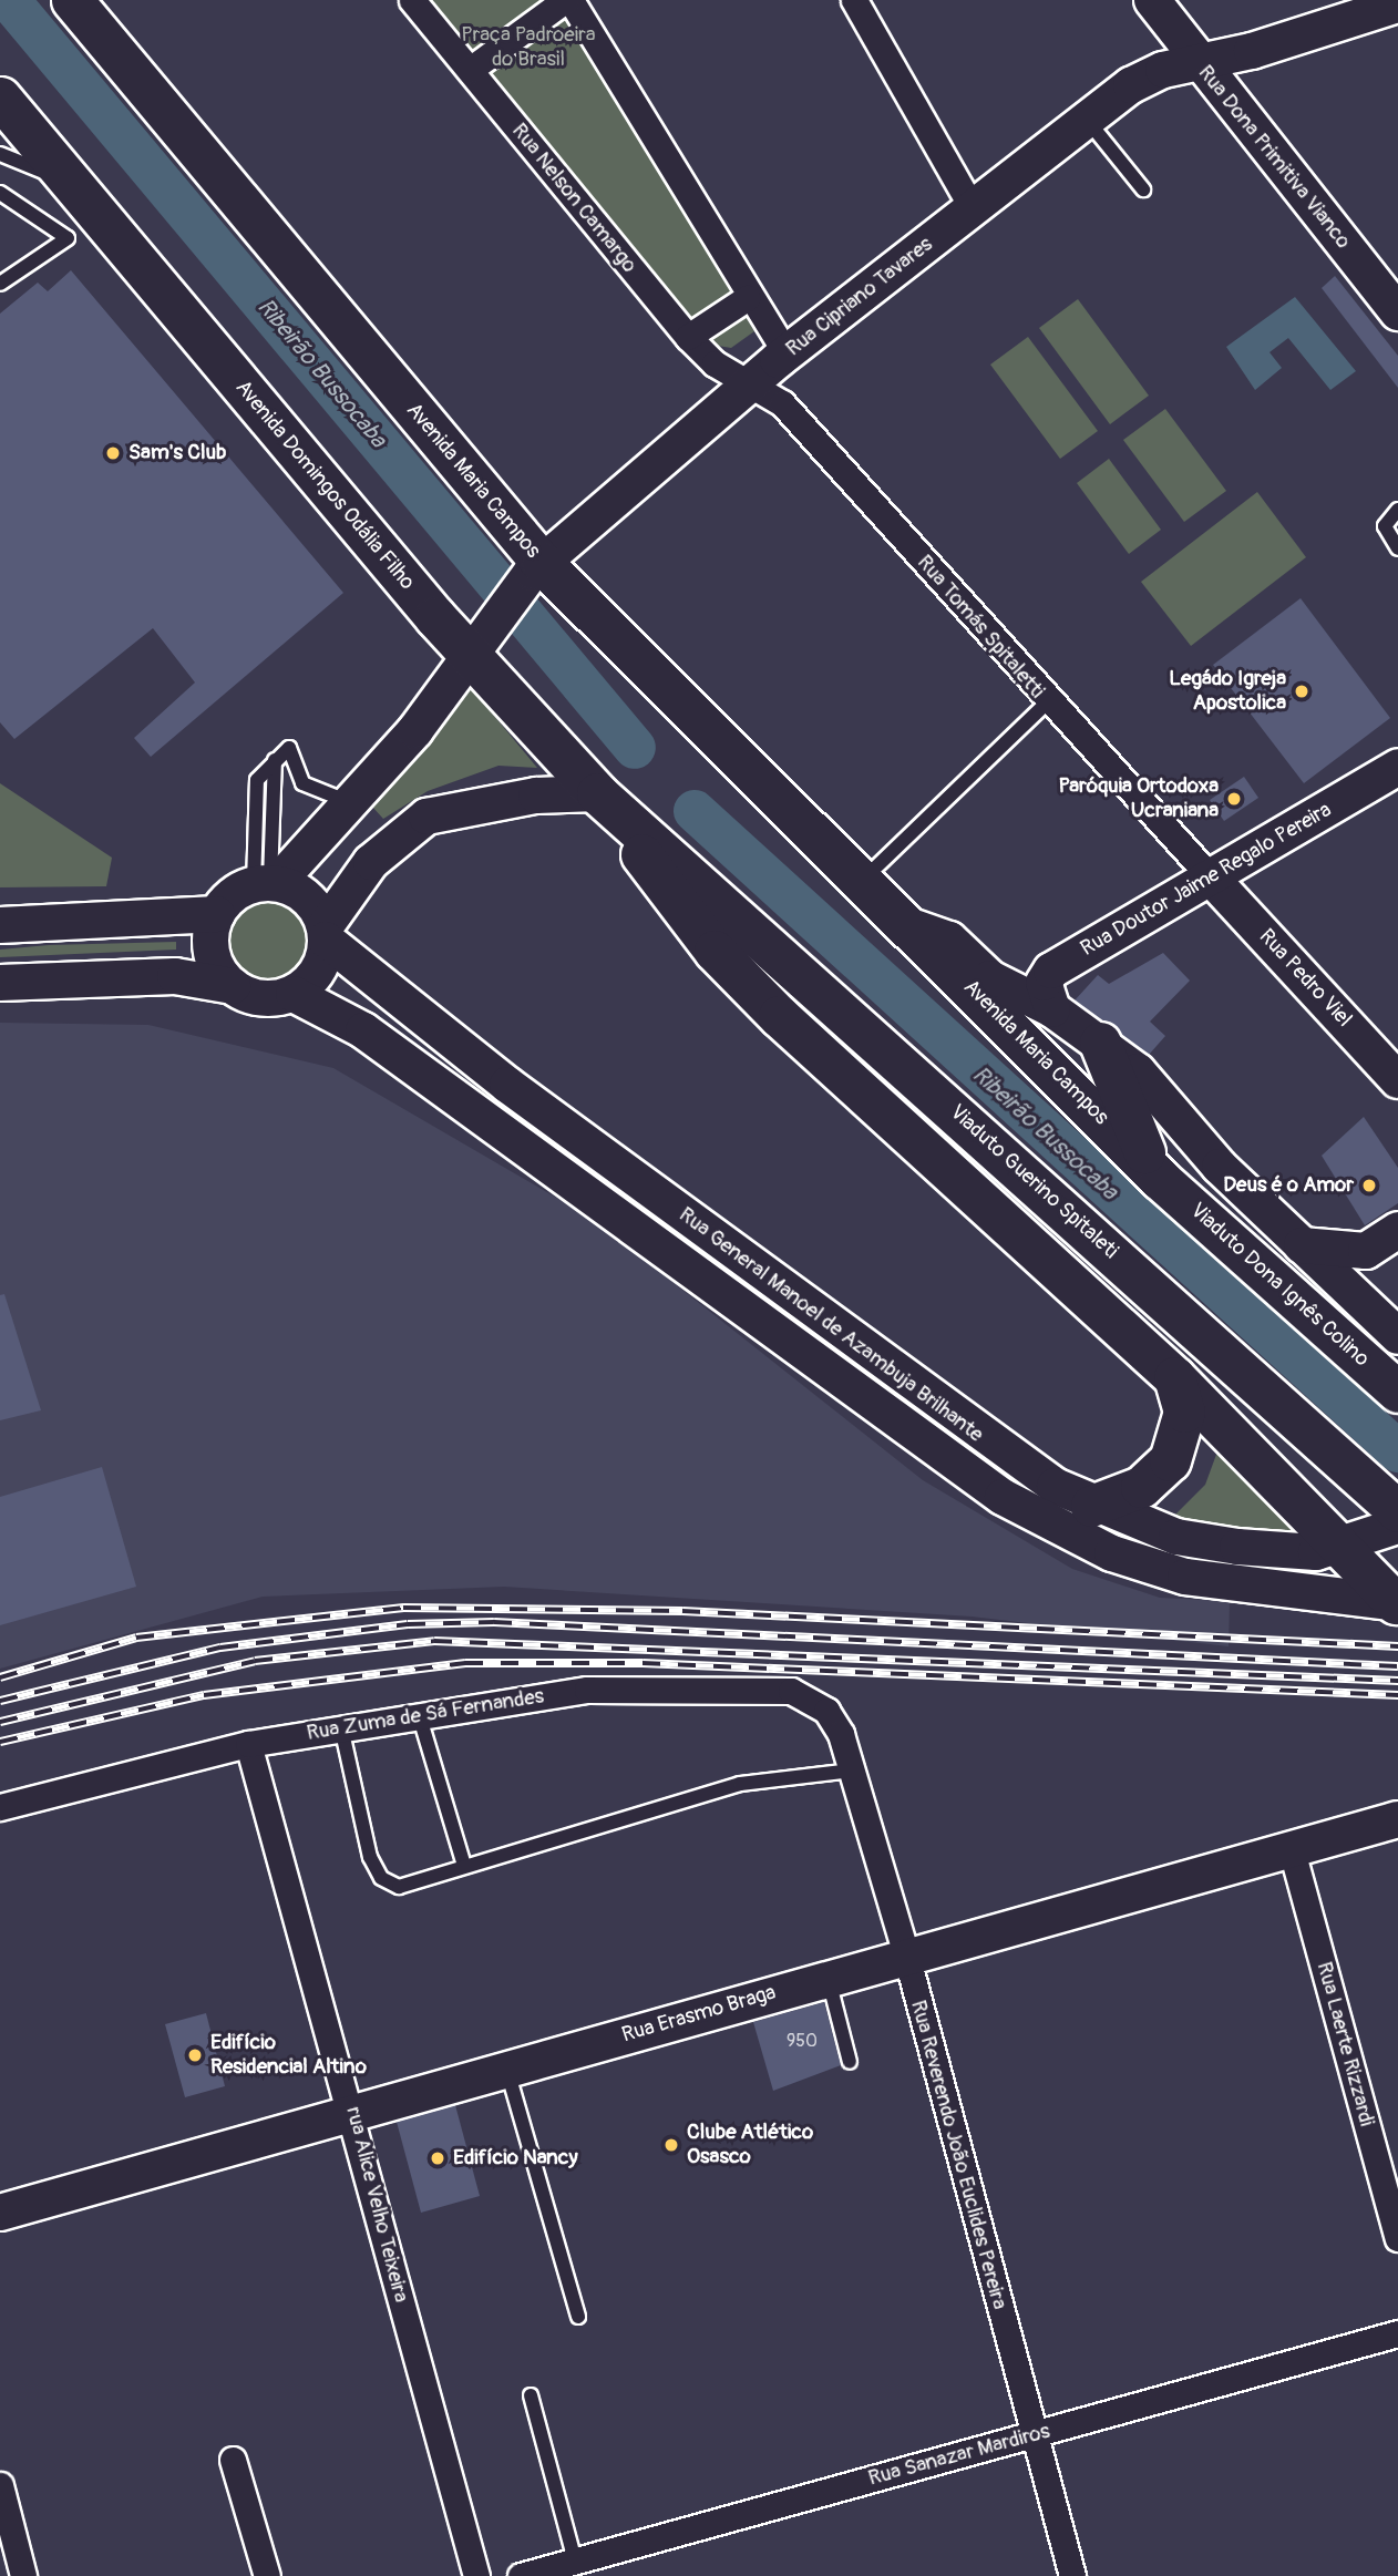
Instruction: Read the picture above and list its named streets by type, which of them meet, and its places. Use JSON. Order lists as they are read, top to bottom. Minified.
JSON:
{"streets":{"main road":["Rua Dona Primitiva Vianco","Rua Cipriano Tavares","Avenida Maria Campos","Avenida Domingos Odália Filho","Rua Doutor Jaime Regalo Pereira","Rua Pedro Viel","Viaduto Guerino Spitaleti","Viaduto Dona Ignês Colino","Rua General Manoel de Azambuja Brilhante","Rua Erasmo Braga"],"street":["Rua Nelson Camargo","Rua Tomás Spitaletti","Rua Zuma de Sá Fernandes","Rua Laerte Rizzardi","Rua Reverendo João Euclides Pereira","rua Alice Velho Teixeira","Rua Sanazar Mardiros"]},"crossings":[["Rua Dona Primitiva Vianco","Rua Cipriano Tavares"],["Rua Nelson Camargo","Rua Cipriano Tavares"],["Rua Nelson Camargo","Rua Tomás Spitaletti"],["Rua Cipriano Tavares","Avenida Maria Campos"],["Rua Cipriano Tavares","Avenida Domingos Odália Filho"],["Rua Cipriano Tavares","Rua Tomás Spitaletti"],["Rua Cipriano Tavares","Rua General Manoel de Azambuja Brilhante"],["Avenida Maria Campos","Rua Doutor Jaime Regalo Pereira"],["Avenida Maria Campos","Viaduto Dona Ignês Colino"],["Avenida Domingos Odália Filho","Viaduto Guerino Spitaleti"],["Rua Tomás Spitaletti","Rua Doutor Jaime Regalo Pereira"],["Rua Tomás Spitaletti","Rua Pedro Viel"],["Rua Doutor Jaime Regalo Pereira","Rua Pedro Viel"],["Rua Zuma de Sá Fernandes","Rua Reverendo João Euclides Pereira"],["Rua Zuma de Sá Fernandes","rua Alice Velho Teixeira"],["Rua Erasmo Braga","Rua Laerte Rizzardi"],["Rua Erasmo Braga","Rua Reverendo João Euclides Pereira"],["Rua Erasmo Braga","rua Alice Velho Teixeira"],["Rua Reverendo João Euclides Pereira","Rua Sanazar Mardiros"]],"water":["Ribeirão Bussocaba"],"parks":["Praça Padroeira do Brasil"],"places":["Sam's Club","Legádo Igreja Apostolica","Paróquia Ortodoxa Ucraniana","Deus é o Amor","Edifício Residencial Altino","Clube Atlético Osasco","Edifício Nancy"],"house_numbers":["950"]}
